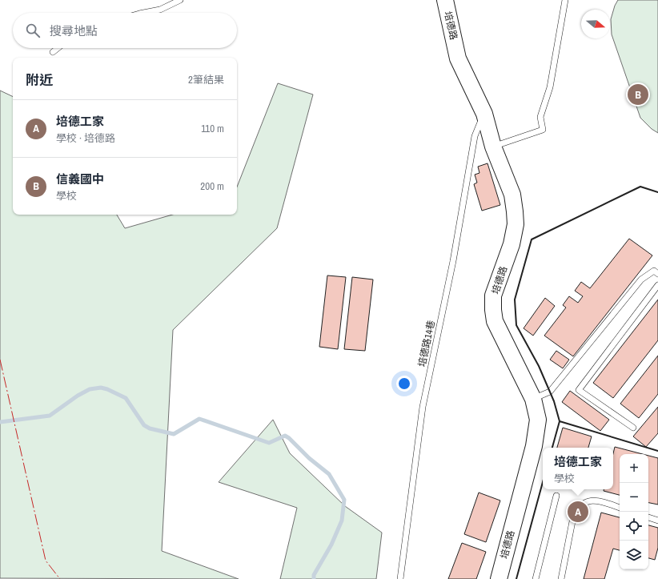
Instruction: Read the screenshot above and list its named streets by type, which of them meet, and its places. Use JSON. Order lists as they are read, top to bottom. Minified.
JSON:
{"streets":{"main road":["培德路"],"lane":["培德路14巷"]},"crossings":[["培德路","培德路14巷"]],"north":"right","page":{"search":"搜尋地點","heading":["附近","2筆結果"],"pins":["B","A"],"list":[{"mark":"A","name":"培德工家","note":"學校 · 培德路","value":"110 m"},{"mark":"B","name":"信義國中","note":"學校","value":"200 m"}],"popup":["培德工家","學校"],"map_buttons":["+","−"]}}
